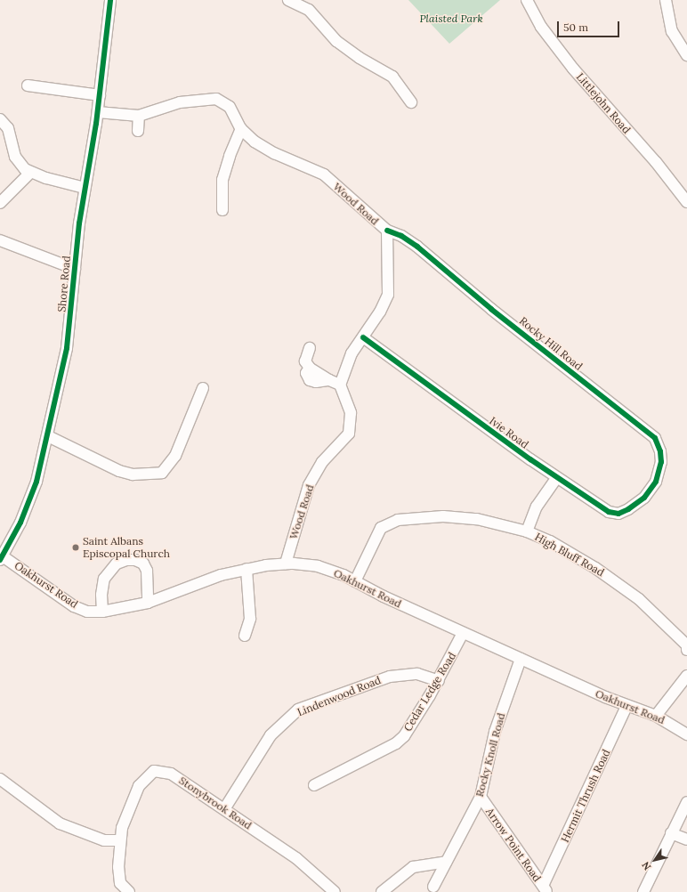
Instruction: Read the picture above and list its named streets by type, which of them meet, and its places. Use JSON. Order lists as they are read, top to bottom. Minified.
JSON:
{"streets":{"street":["Littlejohn Road","Wood Road","Shore Road","Rocky Hill Road","Ivie Road","High Bluff Road","Oakhurst Road","Cedar Ledge Road","Lindenwood Road","Rocky Knoll Road","Hermit Thrush Road","Stonybrook Road","Arrow Point Road"]},"crossings":[["Wood Road","Shore Road"],["Wood Road","Rocky Hill Road"],["Wood Road","Ivie Road"],["Wood Road","Oakhurst Road"],["Shore Road","Oakhurst Road"],["Rocky Hill Road","Ivie Road"],["High Bluff Road","Oakhurst Road"],["Oakhurst Road","Cedar Ledge Road"],["Oakhurst Road","Rocky Knoll Road"],["Oakhurst Road","Hermit Thrush Road"],["Cedar Ledge Road","Lindenwood Road"],["Lindenwood Road","Stonybrook Road"],["Rocky Knoll Road","Arrow Point Road"],["Hermit Thrush Road","Arrow Point Road"]],"parks":["Plaisted Park"],"places":["Saint Albans Episcopal Church"],"scale_bar":"50 m","north":"bottom left"}
